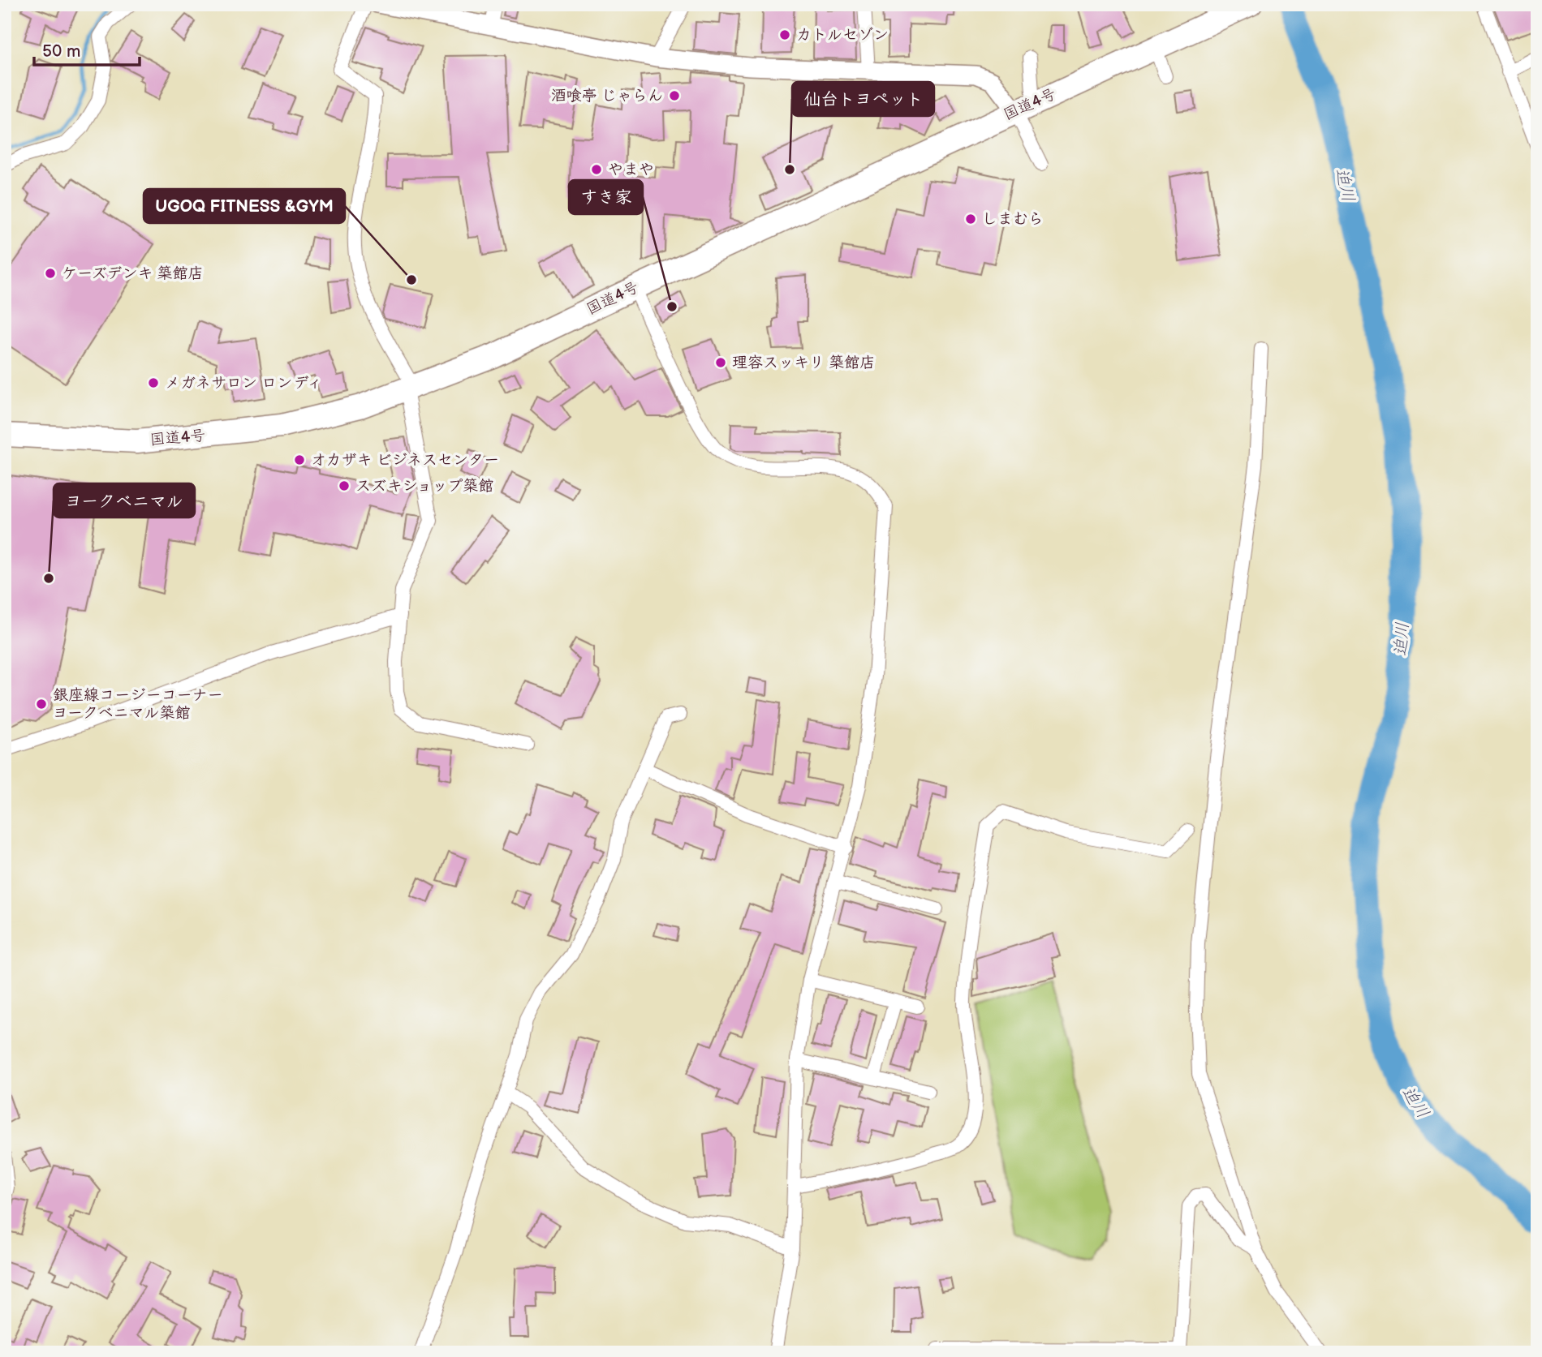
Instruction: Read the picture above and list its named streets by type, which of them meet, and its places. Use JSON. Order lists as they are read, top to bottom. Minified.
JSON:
{"streets":{"highway":["国道4号"]},"water":["迫川"],"places":["カトルセゾン","酒喰亭 じゃらん","やまや","仙台トヨペット","しまむら","ケーズデンキ 築館店","UGOQ FITNESS &GYM","すき家","理容スッキリ 築館店","メガネサロン ロンディ","オカザキ ビジネスセンター","スズキショップ築館","ヨークベニマル","銀座線コージーコーナー ヨークベニマル築館"],"scale_bar":"50 m"}
